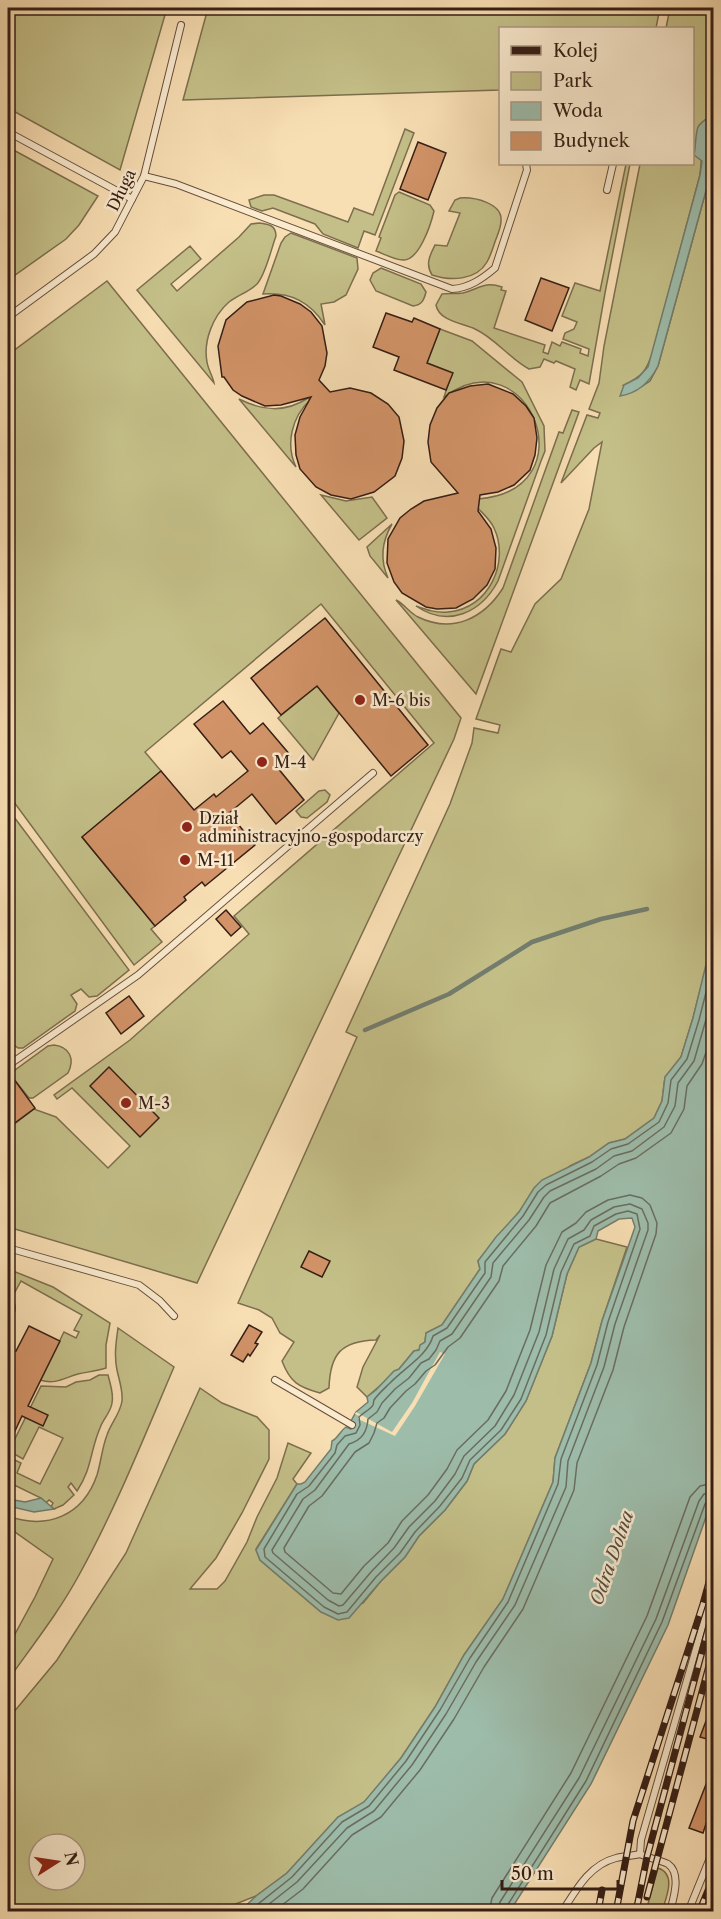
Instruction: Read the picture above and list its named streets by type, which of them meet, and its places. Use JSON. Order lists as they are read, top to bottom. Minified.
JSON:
{"streets":{"lane":["Długa"]},"water":["Odra Dolna"],"places":["M-6 bis","M-4","Dział administracyjno-gospodarczy","M-11","M-3"],"legend":["Kolej","Park","Woda","Budynek"],"scale_bar":"50 m","north":"right"}
